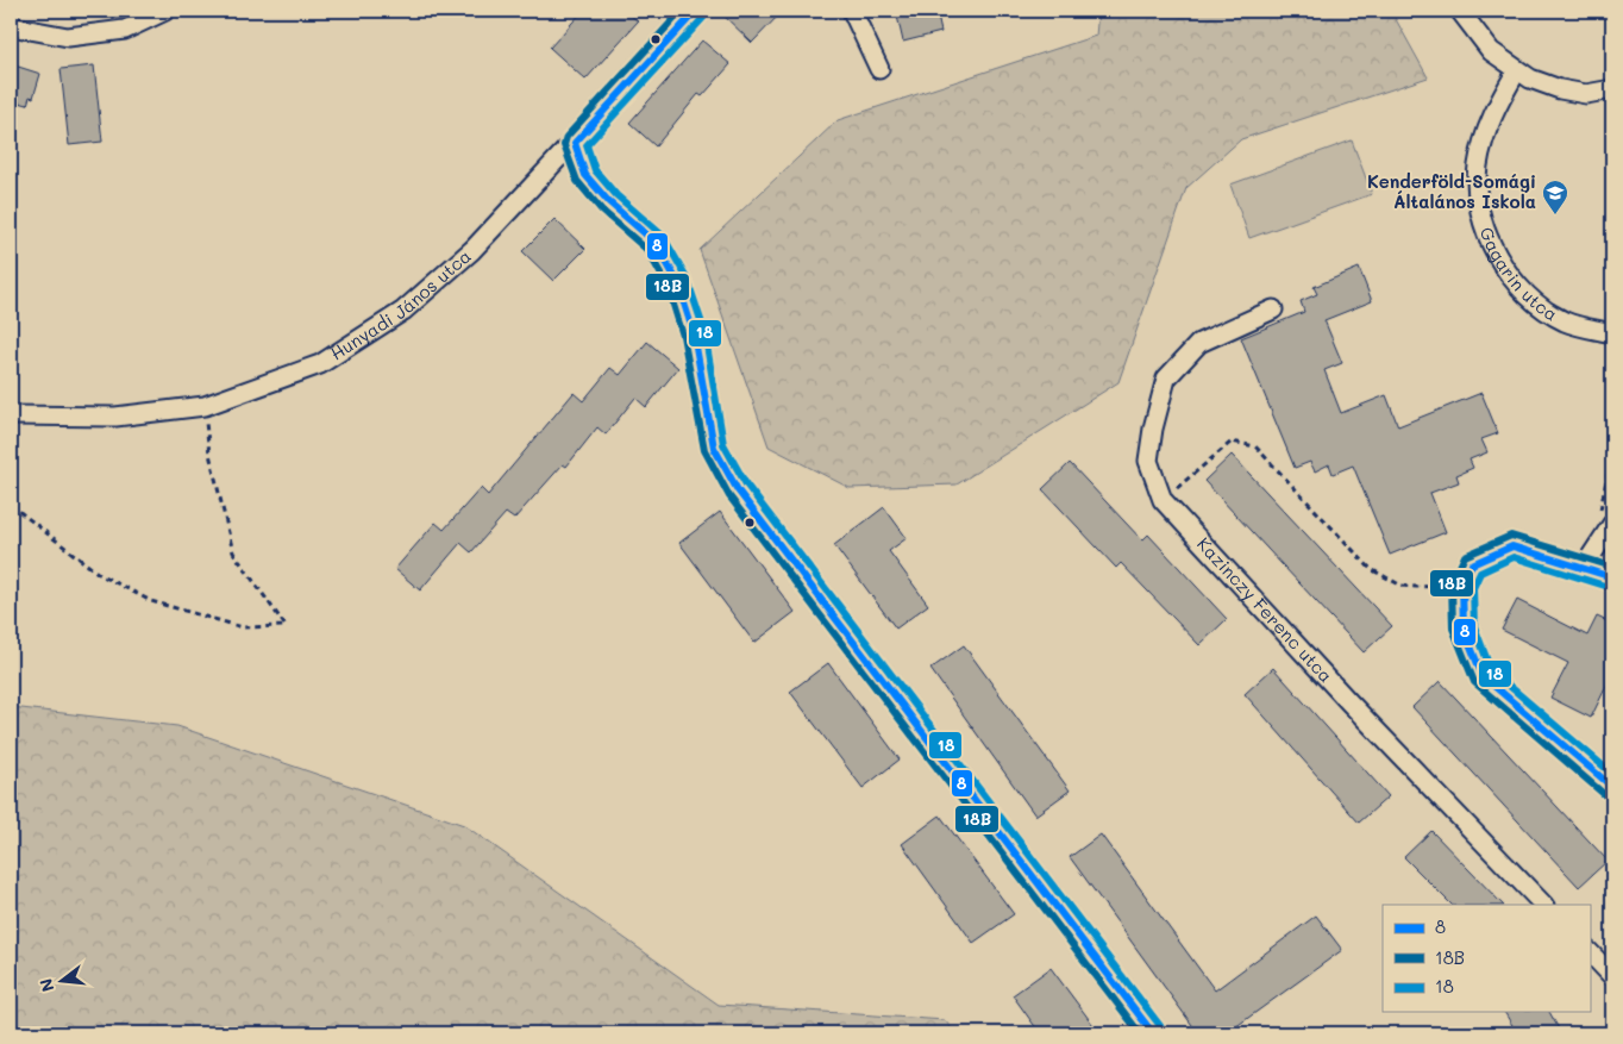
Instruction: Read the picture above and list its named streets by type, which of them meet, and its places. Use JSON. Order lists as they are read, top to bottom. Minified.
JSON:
{"streets":{"street":["Gagarin utca","Hunyadi János utca","Kazinczy Ferenc utca"]},"places":{"school or university":["Kenderföld-Somági Általános Iskola"]},"lines":["transit line 8","transit line 18B","transit line 18"],"legend":["8","18B","18"],"north":"left"}
